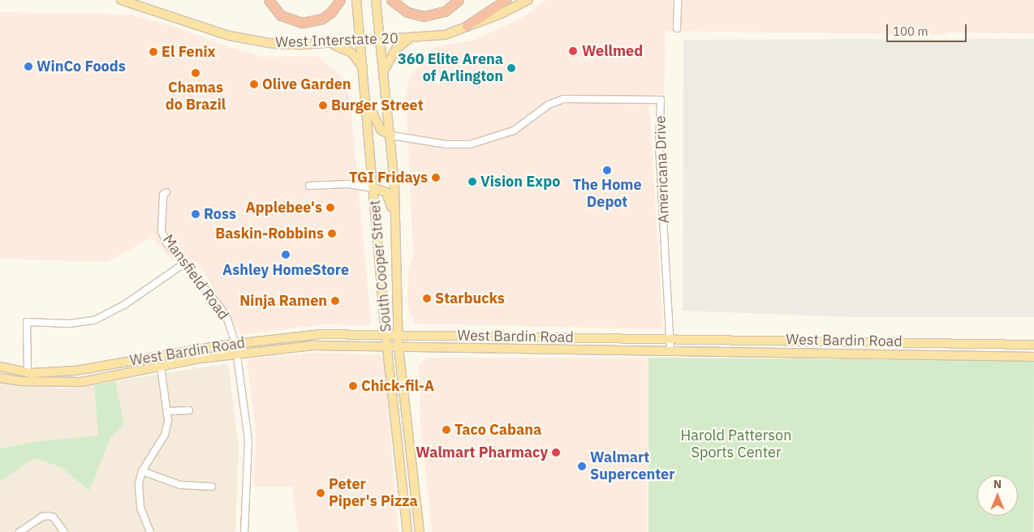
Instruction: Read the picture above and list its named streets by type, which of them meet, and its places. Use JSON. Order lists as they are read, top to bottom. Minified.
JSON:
{"streets":{"main road":["West Interstate 20","South Cooper Street","West Bardin Road"],"street":["Americana Drive","Mansfield Road"]},"crossings":[["West Interstate 20","South Cooper Street"],["Americana Drive","South Cooper Street"],["Americana Drive","West Bardin Road"],["South Cooper Street","West Bardin Road"],["Mansfield Road","West Bardin Road"]],"parks":["Harold Patterson Sports Center"],"places":["Wellmed","El Fenix","WinCo Foods","360 Elite Arena of Arlington","Chamas do Brazil","Olive Garden","Burger Street","The Home Depot","TGI Fridays","Vision Expo","Applebee's","Ross","Baskin-Robbins","Ashley HomeStore","Starbucks","Ninja Ramen","Chick-fil-A","Taco Cabana","Walmart Pharmacy","Walmart Supercenter","Peter Piper's Pizza"],"scale_bar":"100 m","north":"top"}
